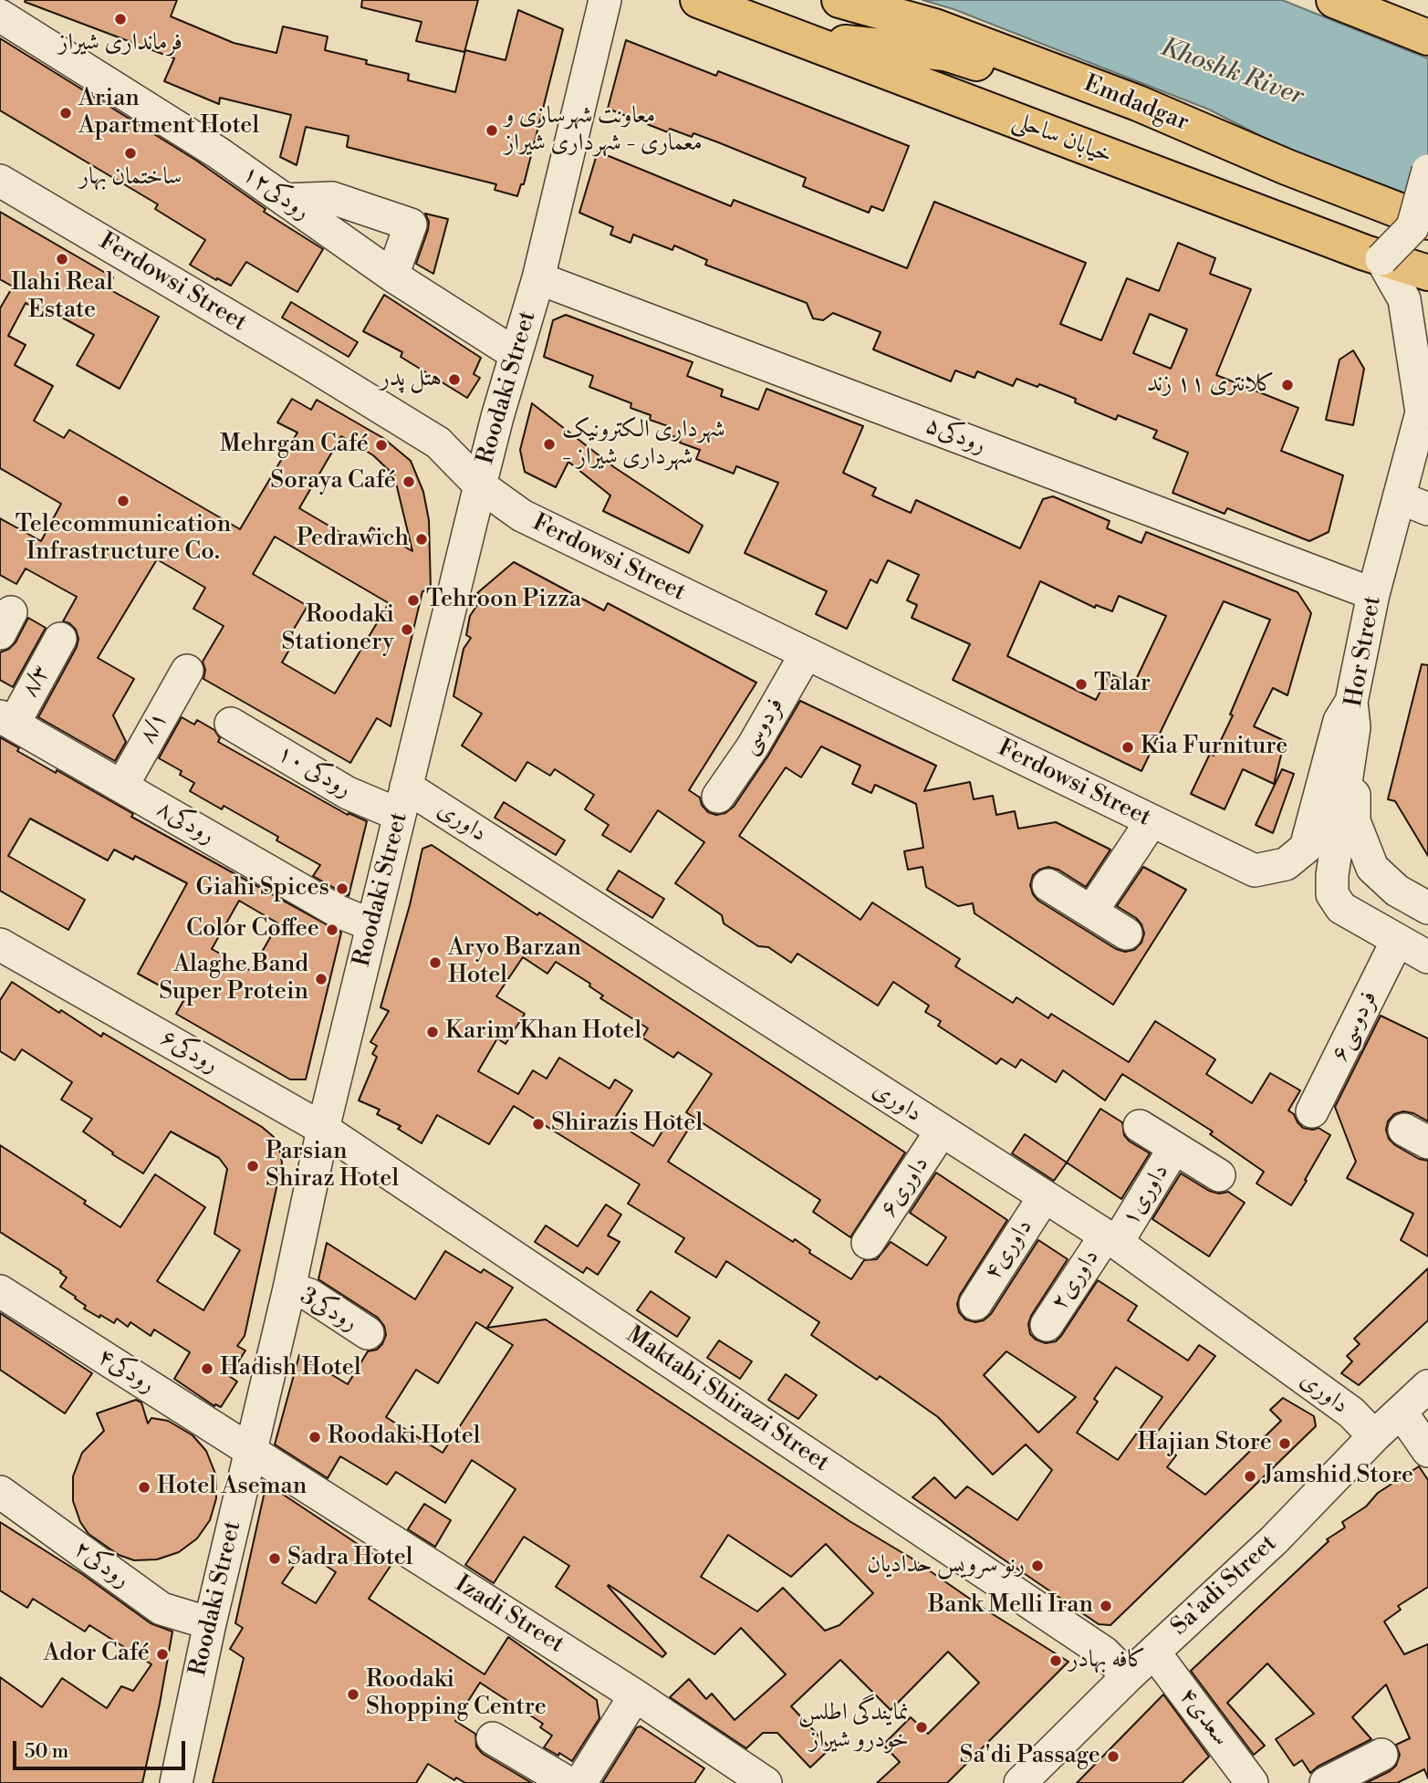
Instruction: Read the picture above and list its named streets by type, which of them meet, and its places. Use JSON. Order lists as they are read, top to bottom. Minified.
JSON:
{"streets":{"main road":["Emdadgar","خیابان ساحلی"],"street":["رودکی۱۲","Ferdowsi Street","Roodaki Street","رودکی۵","Hor Street","۸/۳","فردوسی","۸/۱","رودکی ۱۰","داوری","رودکی۸","فردوسی۶","رودکی۶","داوری۶","داوری۱","داوری۴","داوری۲","3رودکی","رودکی۴","Maktabi Shirazi Street","رودکی۲","Sa'adi Street","Izadi Street","سعدی۴"]},"crossings":[["خیابان ساحلی","Hor Street"],["رودکی۱۲","Roodaki Street"],["Ferdowsi Street","Roodaki Street"],["Ferdowsi Street","Hor Street"],["Ferdowsi Street","فردوسی"],["Roodaki Street","رودکی۵"],["Roodaki Street","رودکی ۱۰"],["Roodaki Street","داوری"],["Roodaki Street","رودکی۸"],["Roodaki Street","رودکی۶"],["Roodaki Street","3رودکی"],["Roodaki Street","رودکی۴"],["Roodaki Street","Maktabi Shirazi Street"],["Roodaki Street","رودکی۲"],["Roodaki Street","Izadi Street"],["رودکی۵","Hor Street"],["Hor Street","فردوسی۶"],["۸/۳","رودکی۸"],["۸/۱","رودکی۸"],["رودکی ۱۰","داوری"],["داوری","داوری۶"],["داوری","داوری۱"],["داوری","داوری۴"],["داوری","داوری۲"],["داوری","Sa'adi Street"],["رودکی۶","Maktabi Shirazi Street"],["داوری۱","داوری۲"],["رودکی۴","Izadi Street"],["Maktabi Shirazi Street","Sa'adi Street"],["Sa'adi Street","سعدی۴"]],"water":["Khoshk River"],"places":["فرمانداری شیراز","Arian Apartment Hotel","معاونت شهرسازی و معماری - شهرداری شیراز","ساختمان بهار","Ilahi Real Estate","هتل پدر","کلانتری ۱۱ زند","شهرداری الکترونیک - شهرداری شیراز","Mehrgan Café","Soraya Café","Telecommunication Infrastructure Co.","Pedrawich","Tehroon Pizza","Roodaki Stationery","Talar","Kia Furniture","Giahi Spices","Color Coffee","Aryo Barzan Hotel","Alaghe Band Super Protein","Karim Khan Hotel","Shirazis Hotel","Parsian Shiraz Hotel","Hadish Hotel","Roodaki Hotel","Hajian Store","Jamshid Store","Hotel Aseman","Sadra Hotel","رنو سرويس حداديان","Bank Melli Iran","Ador Café","کافه بهادر","Roodaki Shopping Centre","نمایندگی اطلس خودرو شیراز","Sa'di Passage"],"scale_bar":"50 m"}
